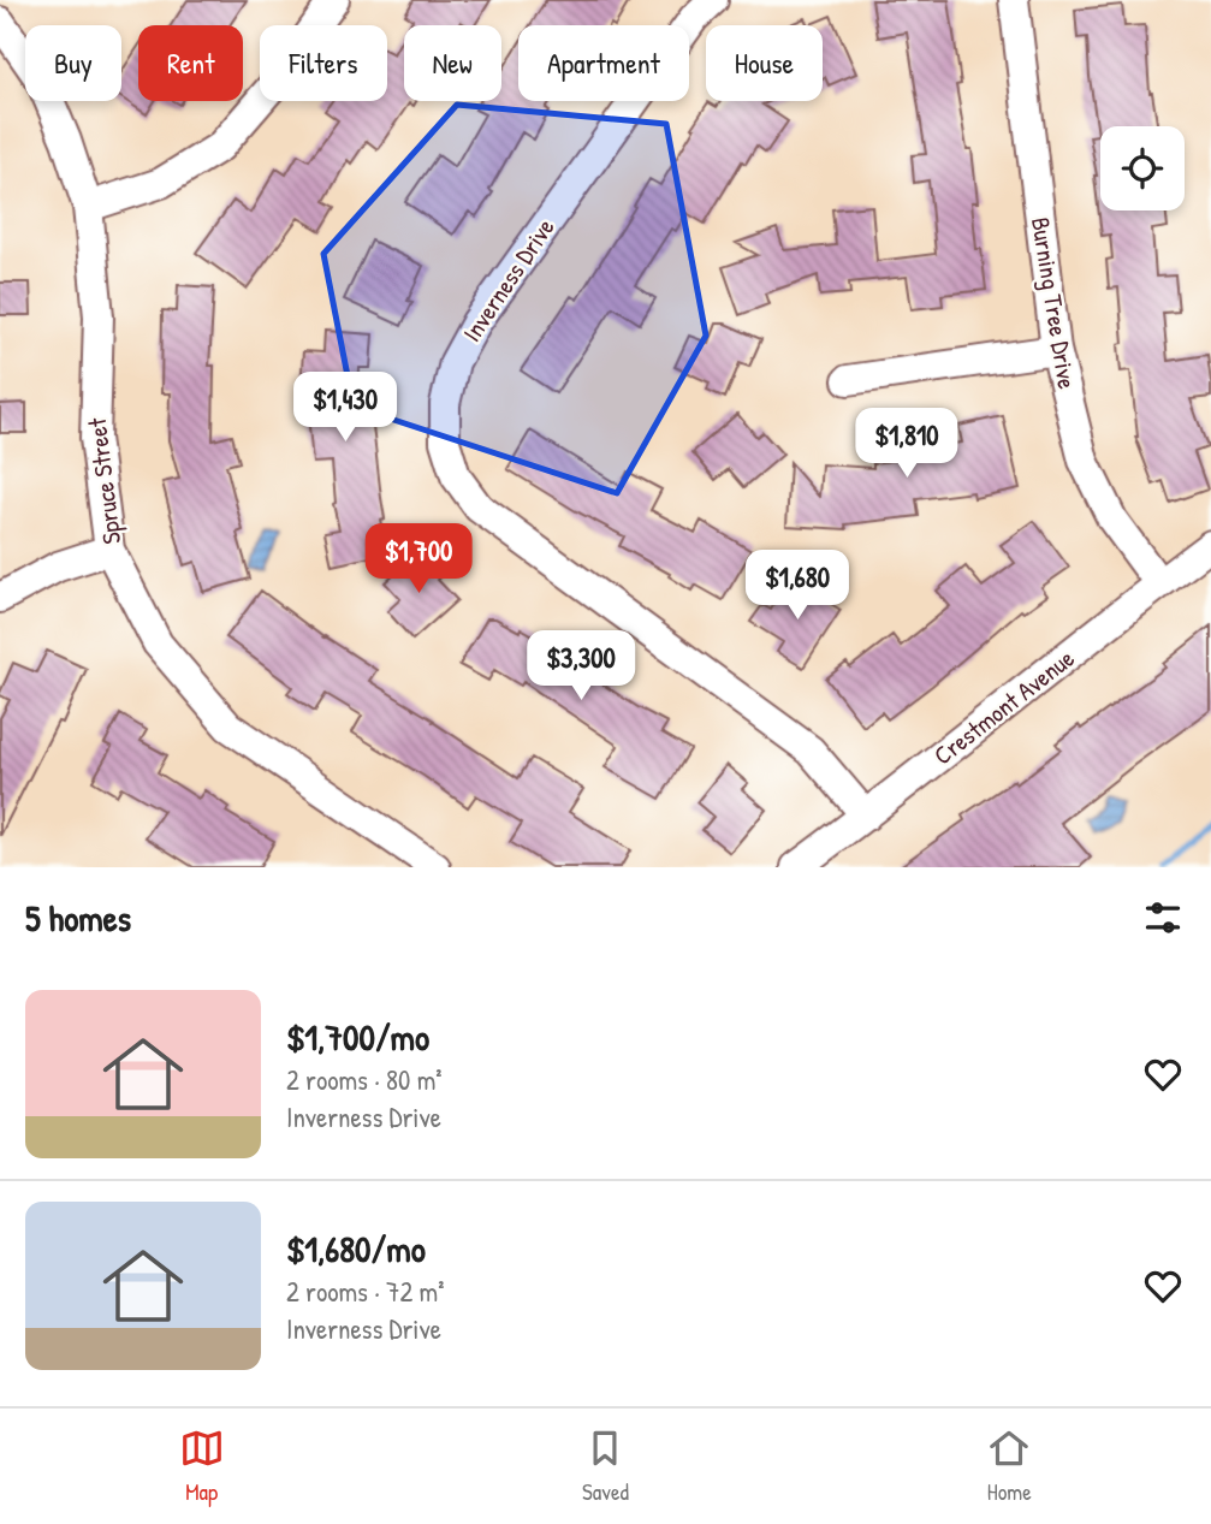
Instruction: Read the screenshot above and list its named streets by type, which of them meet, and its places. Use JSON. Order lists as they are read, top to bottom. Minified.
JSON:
{"streets":{"street":["Inverness Drive","Burning Tree Drive","Spruce Street","Crestmont Avenue"]},"crossings":[["Inverness Drive","Crestmont Avenue"],["Burning Tree Drive","Crestmont Avenue"]],"page":{"chip":["Buy","Rent","Filters","New","Apartment","House"],"price":["$1,430","$1,810","$1,700","$1,680","$3,300"],"heading":"5 homes","list":[{"name":"$1,700/mo","note":"2 rooms · 80 m² · Inverness Drive"},{"name":"$1,680/mo","note":"2 rooms · 72 m² · Inverness Drive"}],"tabs":["Map","Saved","Home"]}}
